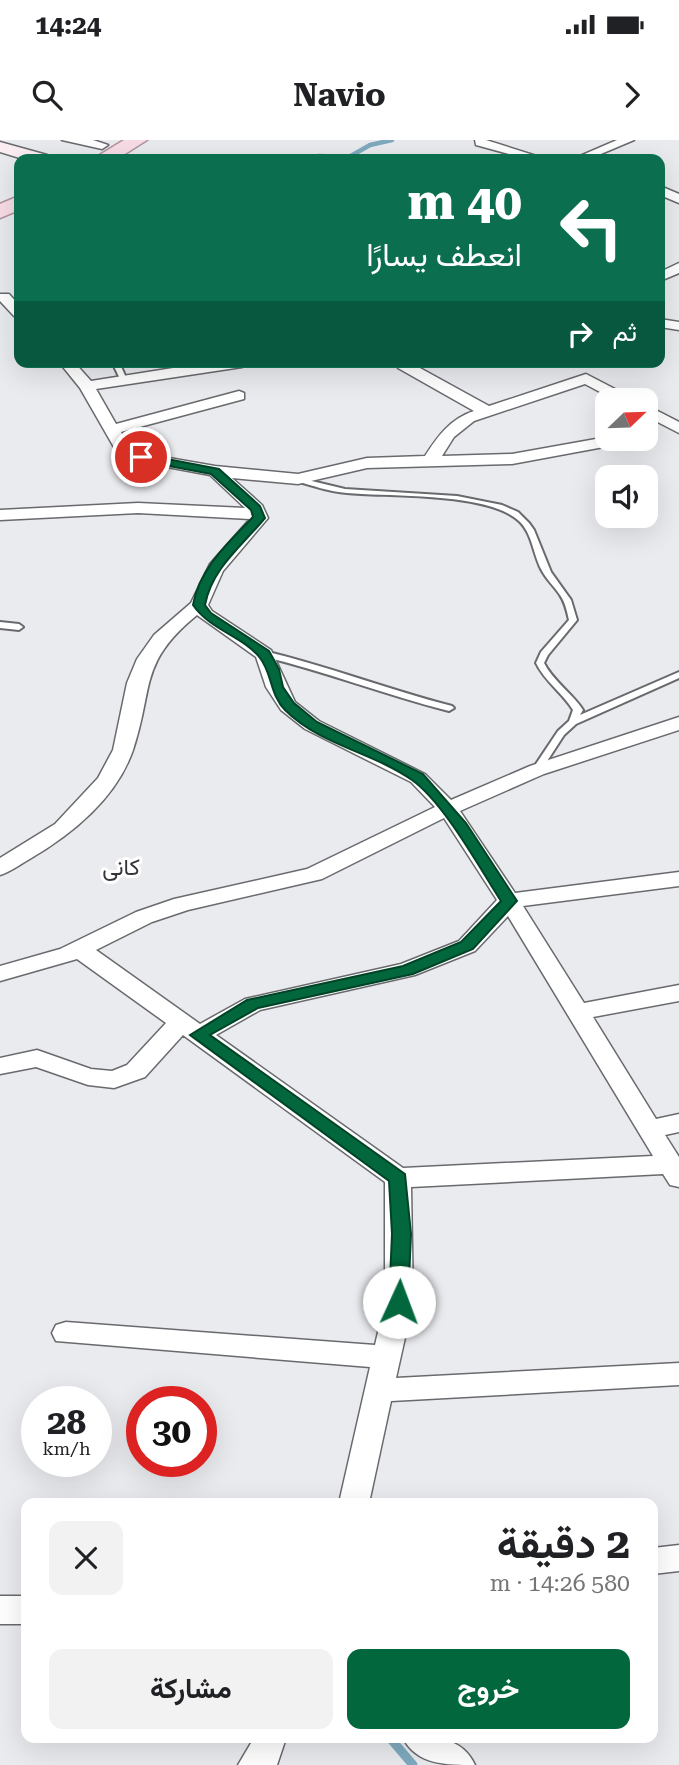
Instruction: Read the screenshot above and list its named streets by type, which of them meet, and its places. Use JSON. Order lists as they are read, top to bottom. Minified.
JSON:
{"districts":["کانی"],"north":"top right","page":{"status":"14:24","header":"Navio","turn":["40 m","انعطف يسارًا"],"then":"ثم","speed":"28 km/h","limit":"30","heading":["2 دقيقة","580 m · 14:26"],"buttons":["خروج","مشاركة"]}}
